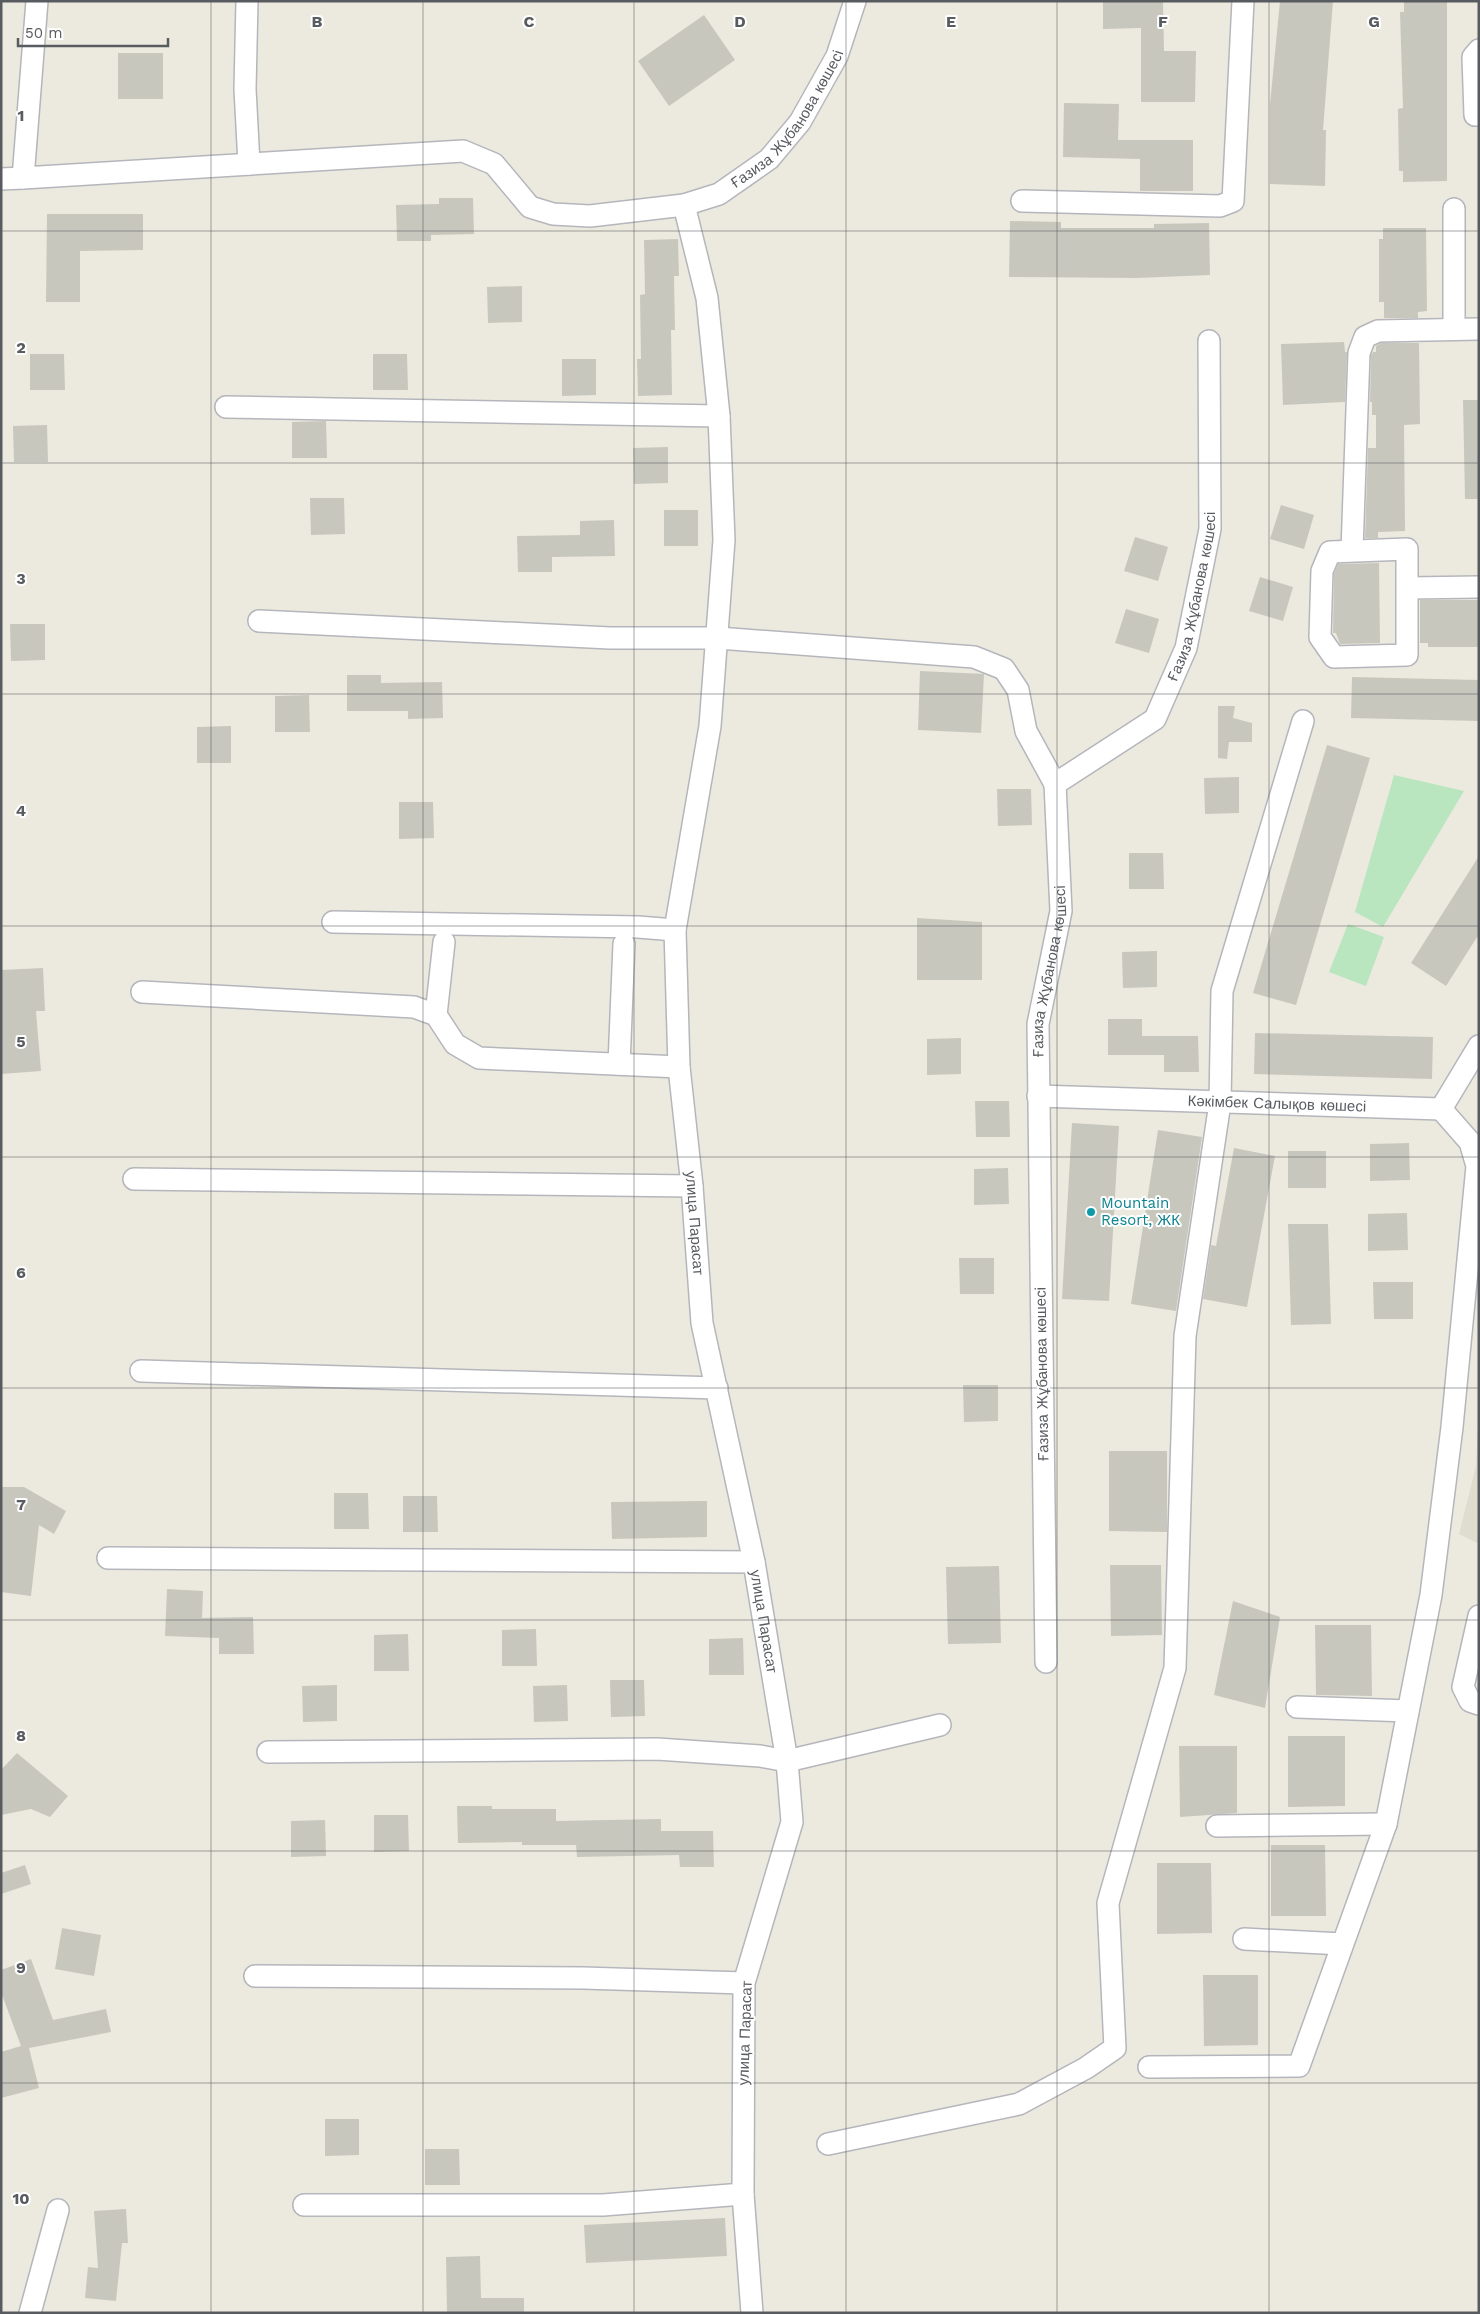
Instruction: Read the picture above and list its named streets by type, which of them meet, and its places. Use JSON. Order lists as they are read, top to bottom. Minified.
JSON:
{"streets":{"street":["Ғазиза Жұбанова көшесі","Кәкімбек Салықов көшесі","улица Парасат"]},"crossings":[["Ғазиза Жұбанова көшесі","Кәкімбек Салықов көшесі"],["Ғазиза Жұбанова көшесі","улица Парасат"]],"places":["Mountain Resort, ЖК"],"scale_bar":"50 m","grid":{"columns":["B","C","D","E","F","G"],"rows":["1","2","3","4","5","6","7","8","9","10"]}}
